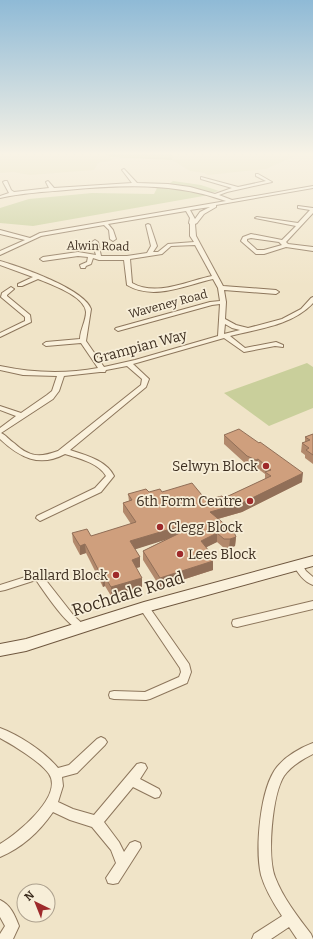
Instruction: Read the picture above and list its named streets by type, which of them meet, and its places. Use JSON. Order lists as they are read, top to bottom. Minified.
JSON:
{"streets":{"main road":["Rochdale Road"],"street":["Alwin Road","Waveney Road","Grampian Way"]},"places":["Selwyn Block","6th Form Centre","Clegg Block","Lees Block","Ballard Block"],"north":"top left"}
